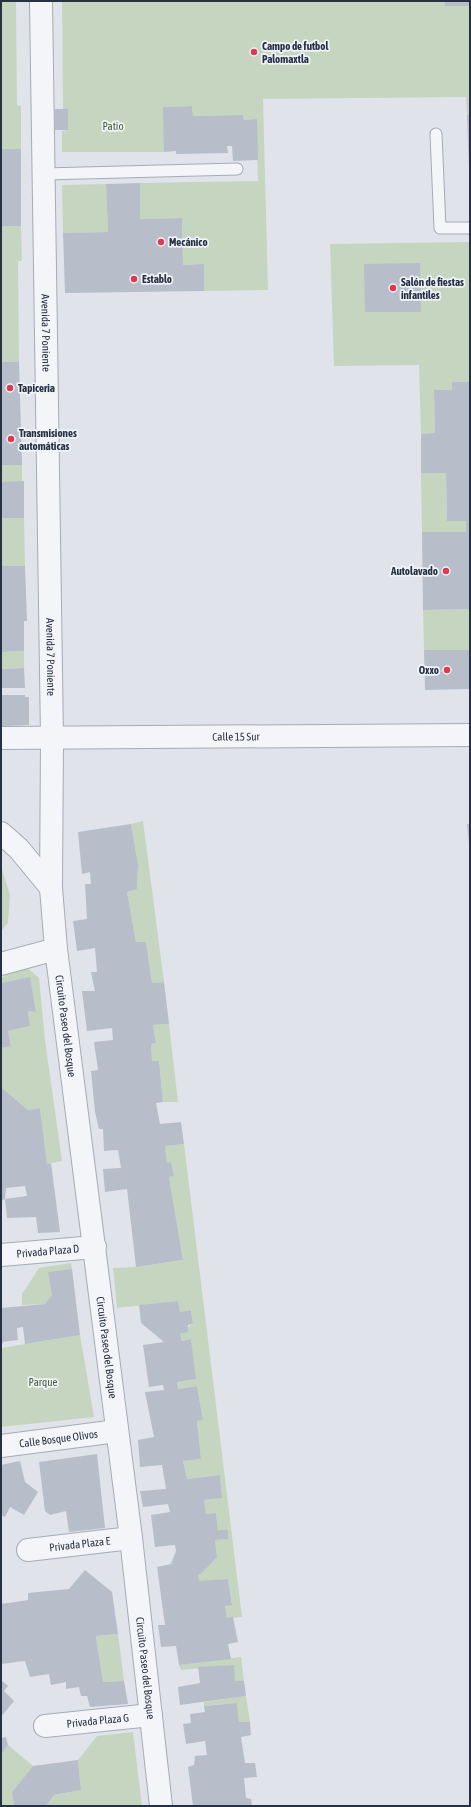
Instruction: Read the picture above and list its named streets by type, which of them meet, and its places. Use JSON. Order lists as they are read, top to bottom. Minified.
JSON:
{"streets":{"street":["Avenida 7 Poniente","Calle 15 Sur","Circuito Paseo del Bosque","Privada Plaza D","Calle Bosque Olivos","Privada Plaza E","Privada Plaza G"]},"crossings":[["Avenida 7 Poniente","Calle 15 Sur"],["Avenida 7 Poniente","Circuito Paseo del Bosque"],["Calle 15 Sur","Circuito Paseo del Bosque"],["Circuito Paseo del Bosque","Privada Plaza D"],["Circuito Paseo del Bosque","Calle Bosque Olivos"],["Circuito Paseo del Bosque","Privada Plaza E"],["Circuito Paseo del Bosque","Privada Plaza G"]],"parks":["Patio","Parque"],"places":["Campo de futbol Palomaxtla","Mecánico","Establo","Salón de fiestas infantiles","Tapiceria","Transmisiones automáticas","Autolavado","Oxxo"]}
